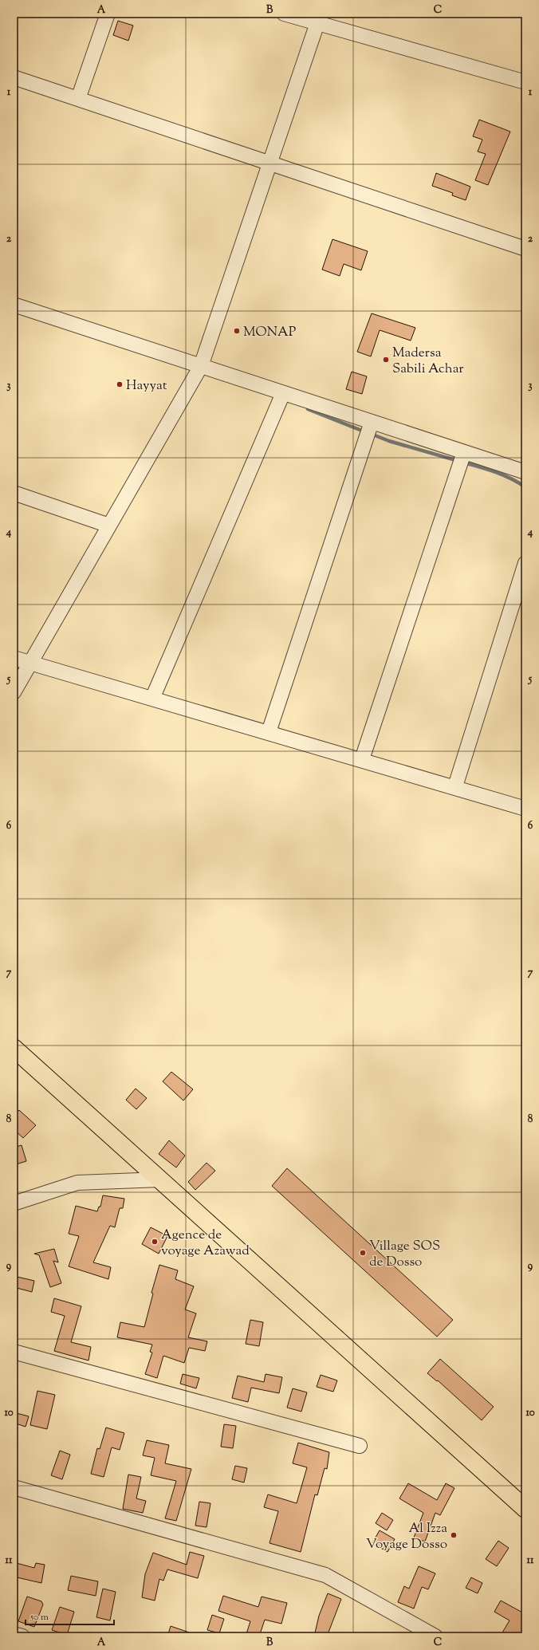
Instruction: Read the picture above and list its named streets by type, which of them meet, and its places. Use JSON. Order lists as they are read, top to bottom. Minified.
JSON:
{"places":["MONAP","Madersa Sabili Achar","Hayyat","Agence de voyage Azawad","Village SOS de Dosso","Al Izza Voyage Dosso"],"scale_bar":"50 m","grid":{"columns":["A","B","C"],"rows":["1","2","3","4","5","6","7","8","9","10","11"]}}
